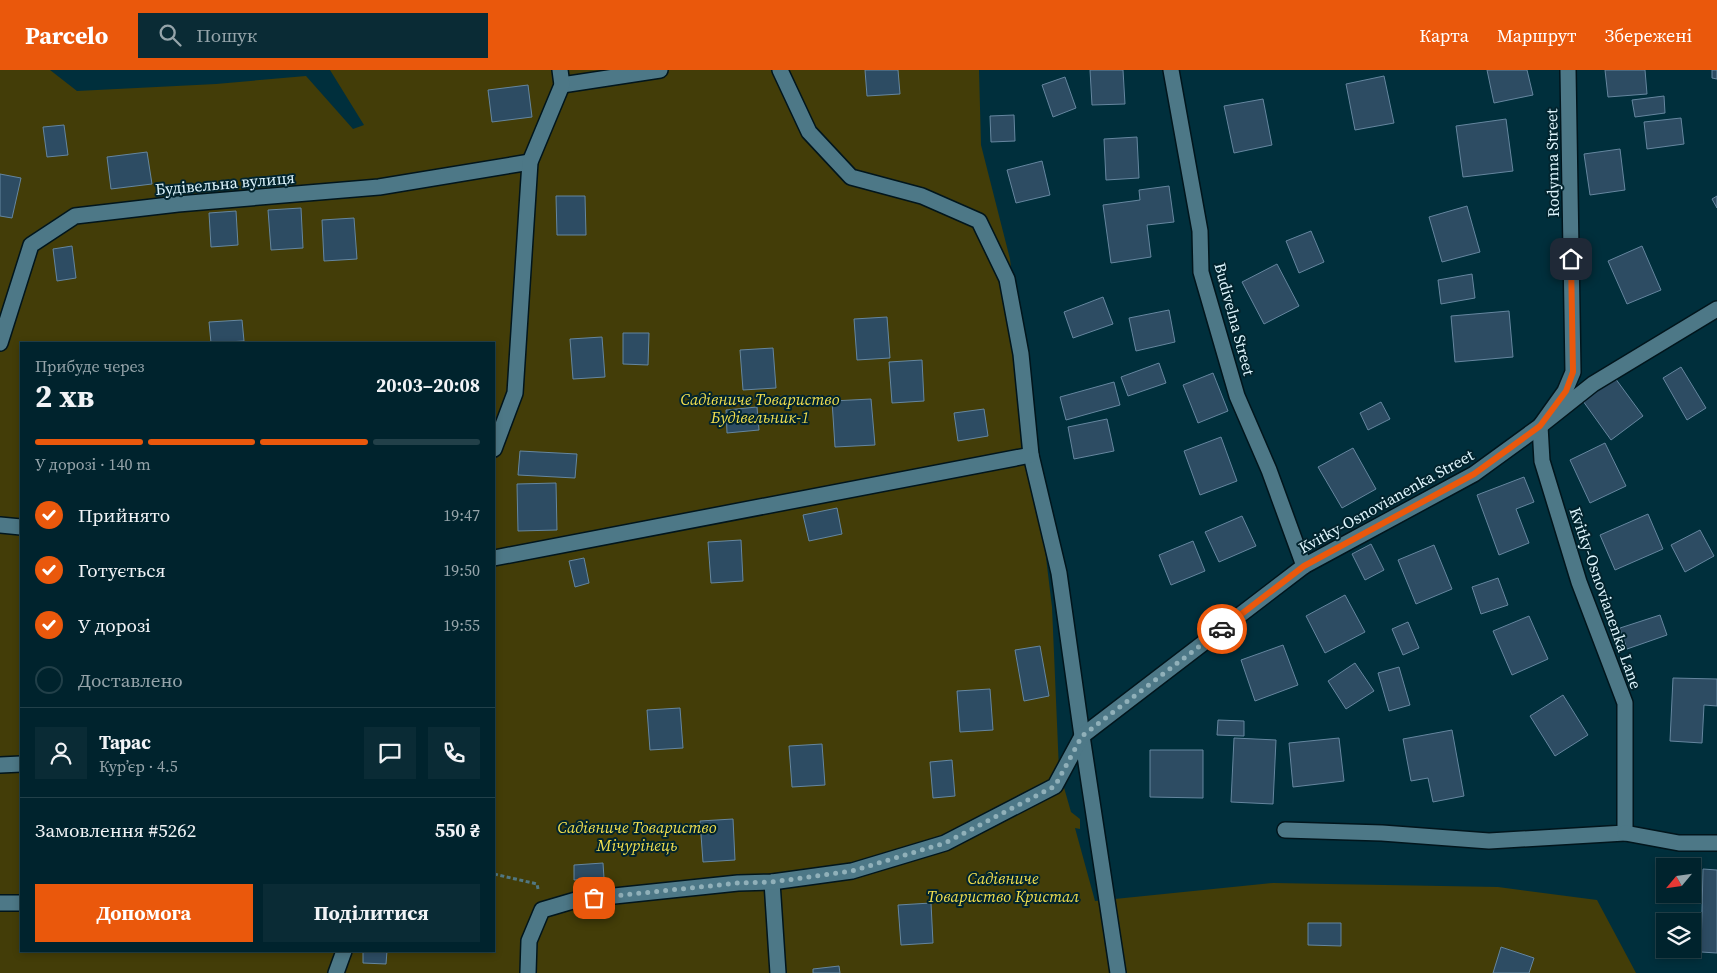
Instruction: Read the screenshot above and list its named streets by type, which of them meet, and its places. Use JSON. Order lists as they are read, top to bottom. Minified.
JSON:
{"streets":{"street":["Rodynna Street","Будівельна вулиця","Budivelna Street","Kvitky-Osnovianenka Street","Kvitky-Osnovianenka Lane"]},"crossings":[["Rodynna Street","Kvitky-Osnovianenka Street"],["Rodynna Street","Kvitky-Osnovianenka Lane"],["Budivelna Street","Kvitky-Osnovianenka Street"],["Kvitky-Osnovianenka Street","Kvitky-Osnovianenka Lane"]],"parks":["Садівниче Товариство Будівельник-1","Садівниче Товариство Мічурінець","Садівниче Товариство Кристал"],"north":"bottom left","page":{"header":"Parcelo","search":"Пошук","nav":["Карта","Маршрут","Збережені"],"heading":["2 хв","Прибуде через","20:03–20:08"],"panel":["Тарас","Кур’єр · 4.5","Замовлення #5262","550 ₴"],"bar":"У дорозі · 140 m","list":[["Прийнято","19:47"],["Готується","19:50"],["У дорозі","19:55"],"Доставлено"],"buttons":["Допомога","Поділитися"]}}
